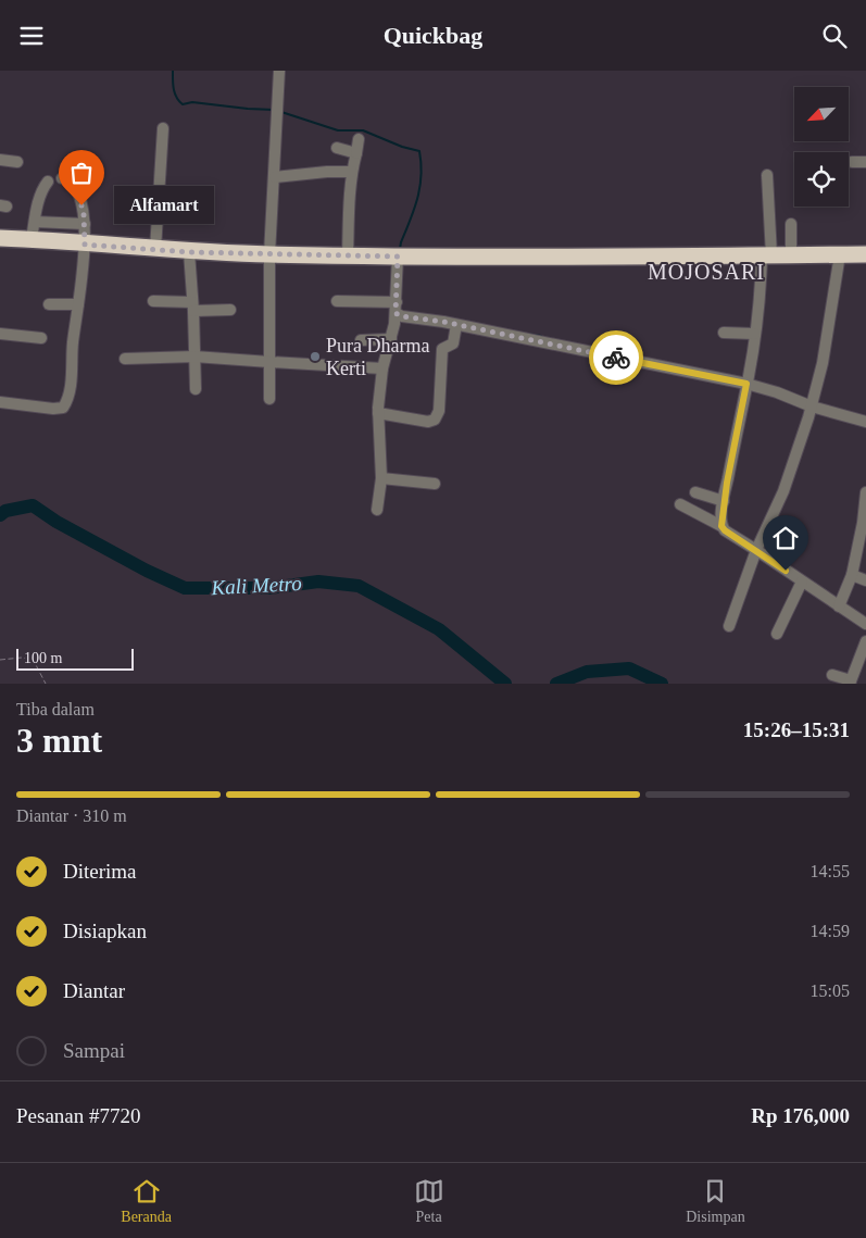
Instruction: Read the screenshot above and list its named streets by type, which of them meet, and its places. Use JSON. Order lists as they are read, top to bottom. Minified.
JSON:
{"districts":["MOJOSARI"],"water":["Kali Metro"],"places":["Alfamart","Pura Dharma Kerti"],"scale_bar":"100 m","north":"bottom left","page":{"header":"Quickbag","bubble":"Alfamart","scale":"100 m","heading":["3 mnt","Tiba dalam","15:26–15:31"],"panel":["Pesanan #7720","Rp 176,000"],"bar":"Diantar · 310 m","list":[["Diterima","14:55"],["Disiapkan","14:59"],["Diantar","15:05"],"Sampai"],"tabs":["Beranda","Peta","Disimpan"]}}
